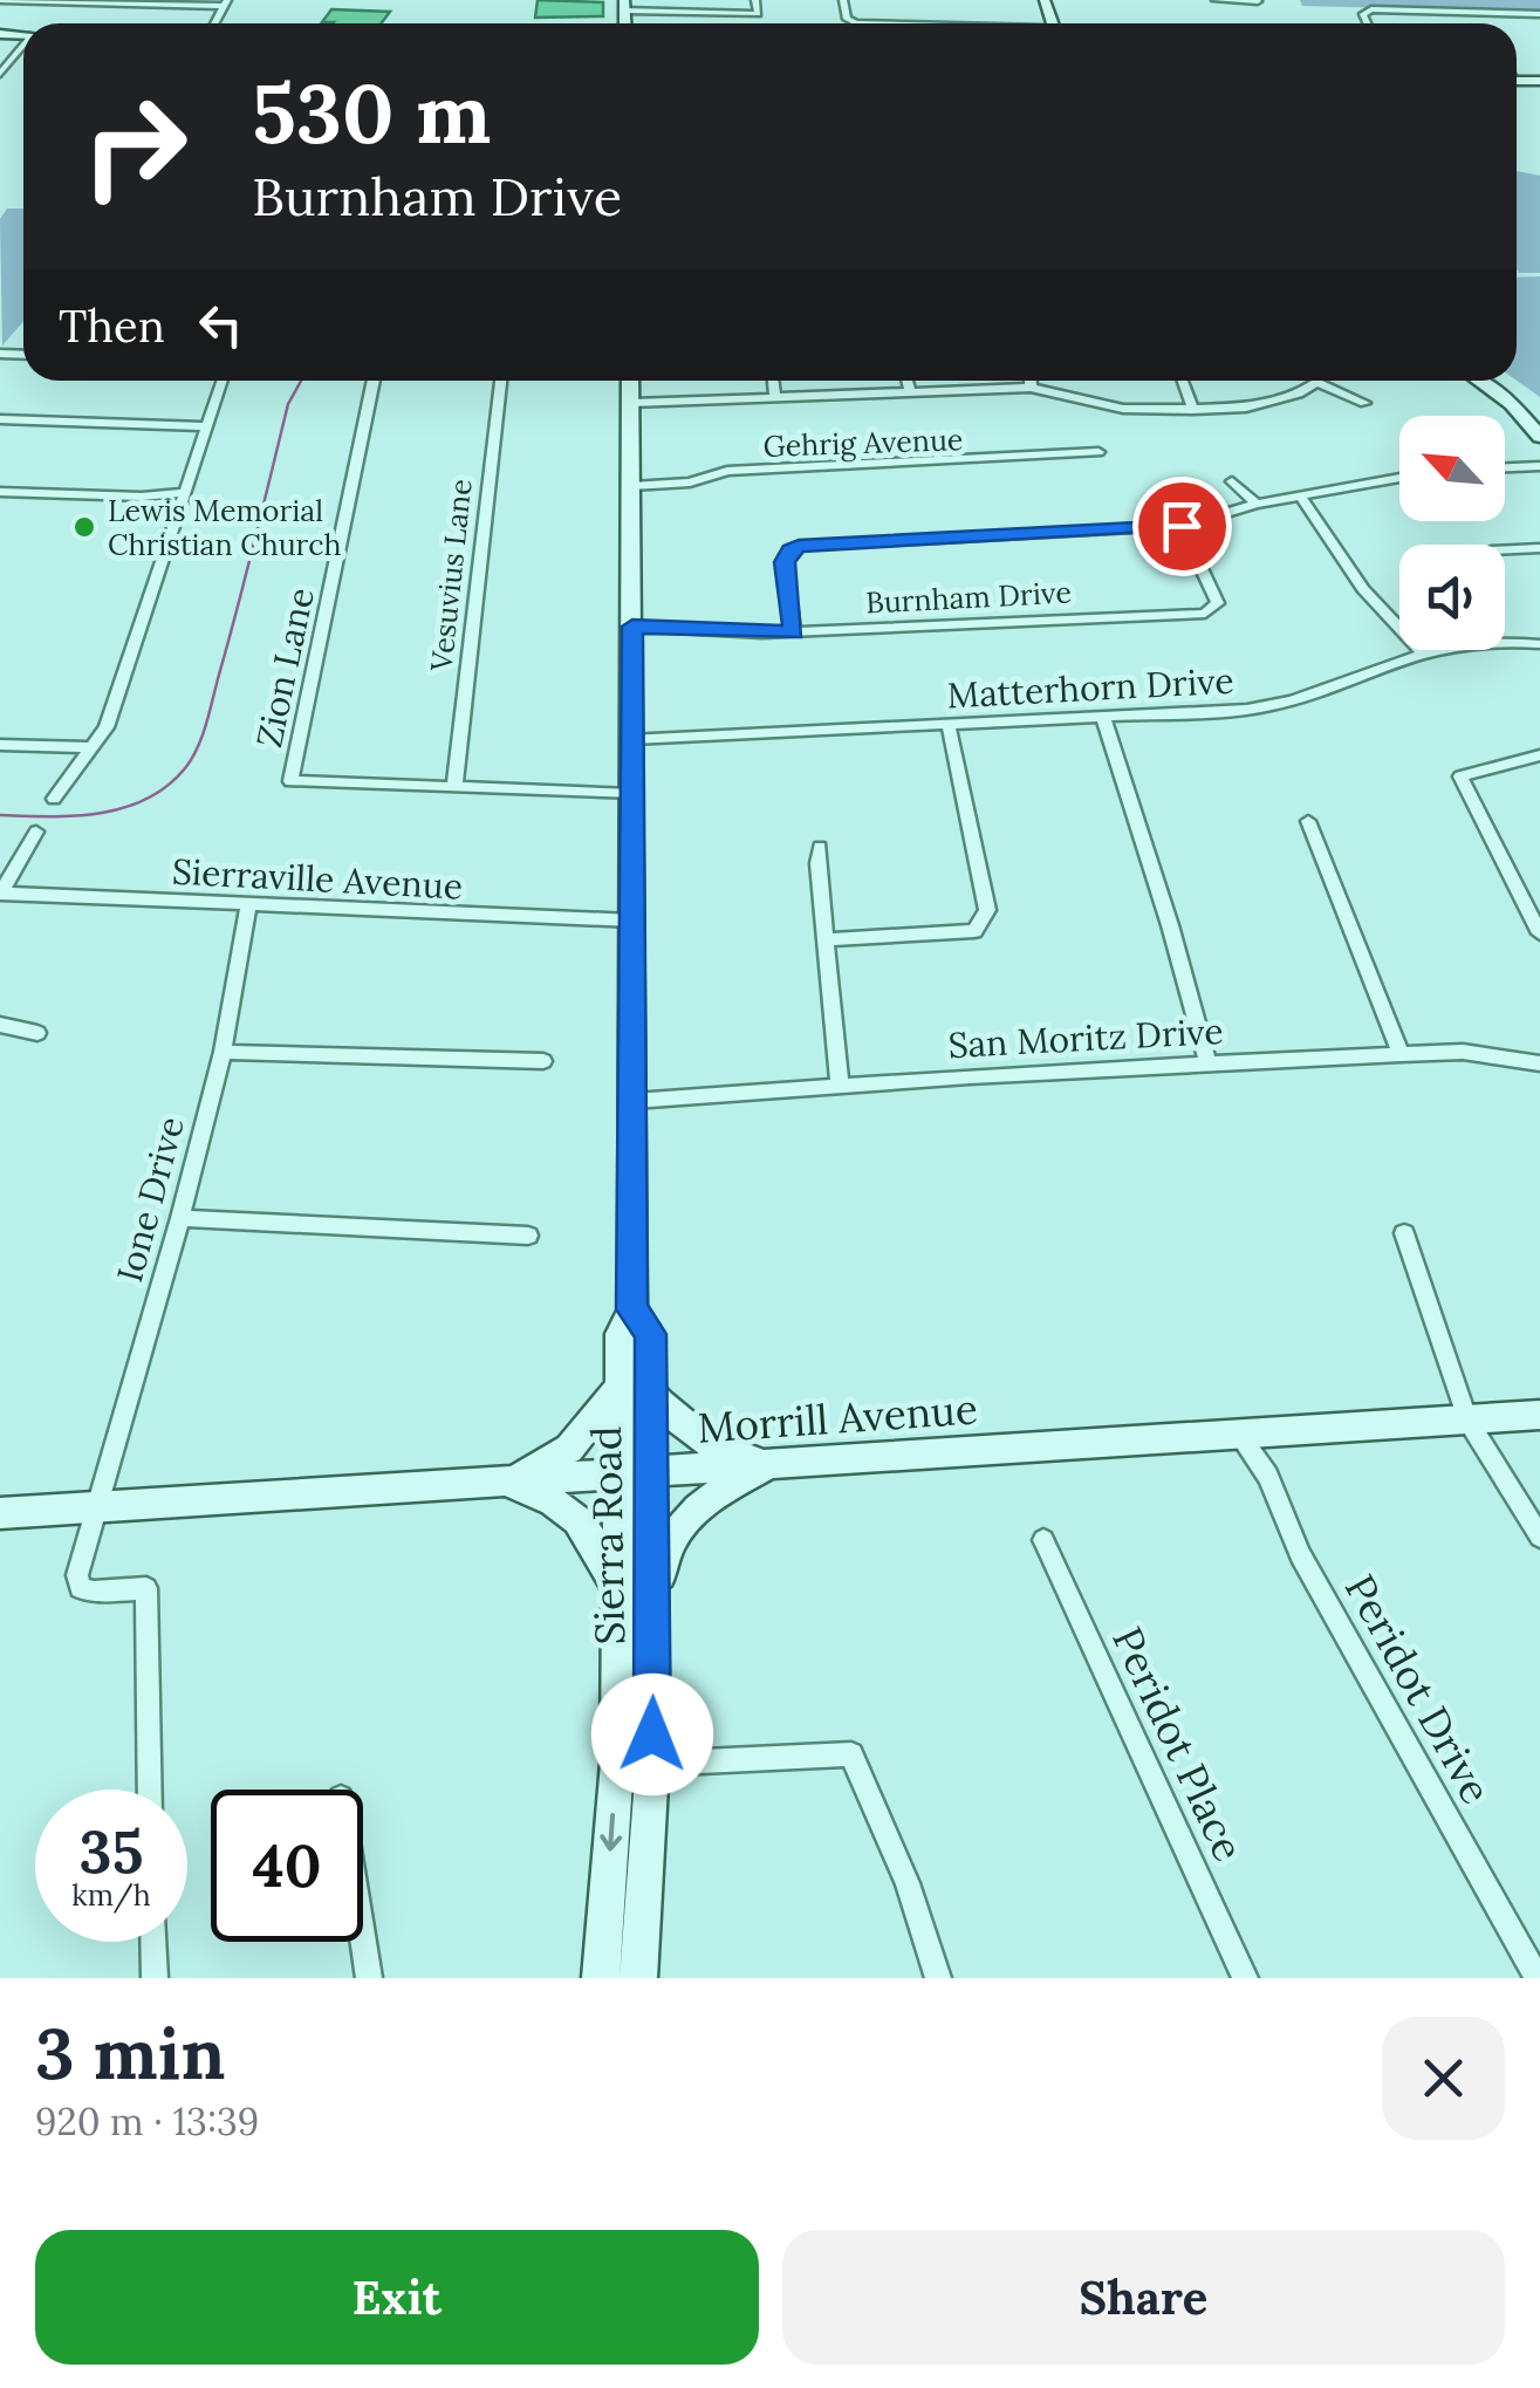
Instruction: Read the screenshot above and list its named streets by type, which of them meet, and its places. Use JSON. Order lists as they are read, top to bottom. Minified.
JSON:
{"streets":{"street":["Gehrig Avenue","Vesuvius Lane","Burnham Drive","Zion Lane","Matterhorn Drive","Sierraville Avenue","San Moritz Drive","Ione Drive","Morrill Avenue","Sierra Road","Peridot Drive","Peridot Place"]},"crossings":[["Gehrig Avenue","Sierra Road"],["Vesuvius Lane","Zion Lane"],["Burnham Drive","Sierra Road"],["Zion Lane","Sierra Road"],["Matterhorn Drive","Sierra Road"],["Sierraville Avenue","Ione Drive"],["Sierraville Avenue","Sierra Road"],["San Moritz Drive","Sierra Road"],["Ione Drive","Morrill Avenue"],["Morrill Avenue","Sierra Road"],["Morrill Avenue","Peridot Drive"]],"places":["Lewis Memorial Christian Church"],"north":"top left","page":{"turn":["530 m","Burnham Drive"],"then":"Then","speed":"35 km/h","limit":"40","heading":["3 min","920 m · 13:39"],"buttons":["Exit","Share"]}}
